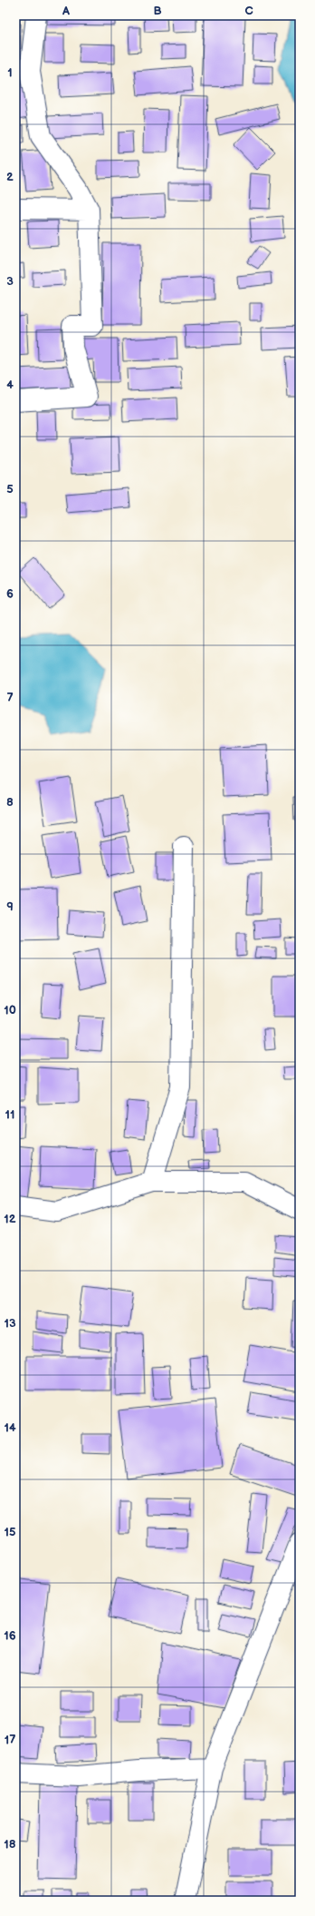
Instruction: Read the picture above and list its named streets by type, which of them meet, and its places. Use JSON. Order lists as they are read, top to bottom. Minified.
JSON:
{"grid":{"columns":["A","B","C"],"rows":["1","2","3","4","5","6","7","8","9","10","11","12","13","14","15","16","17","18"]}}
